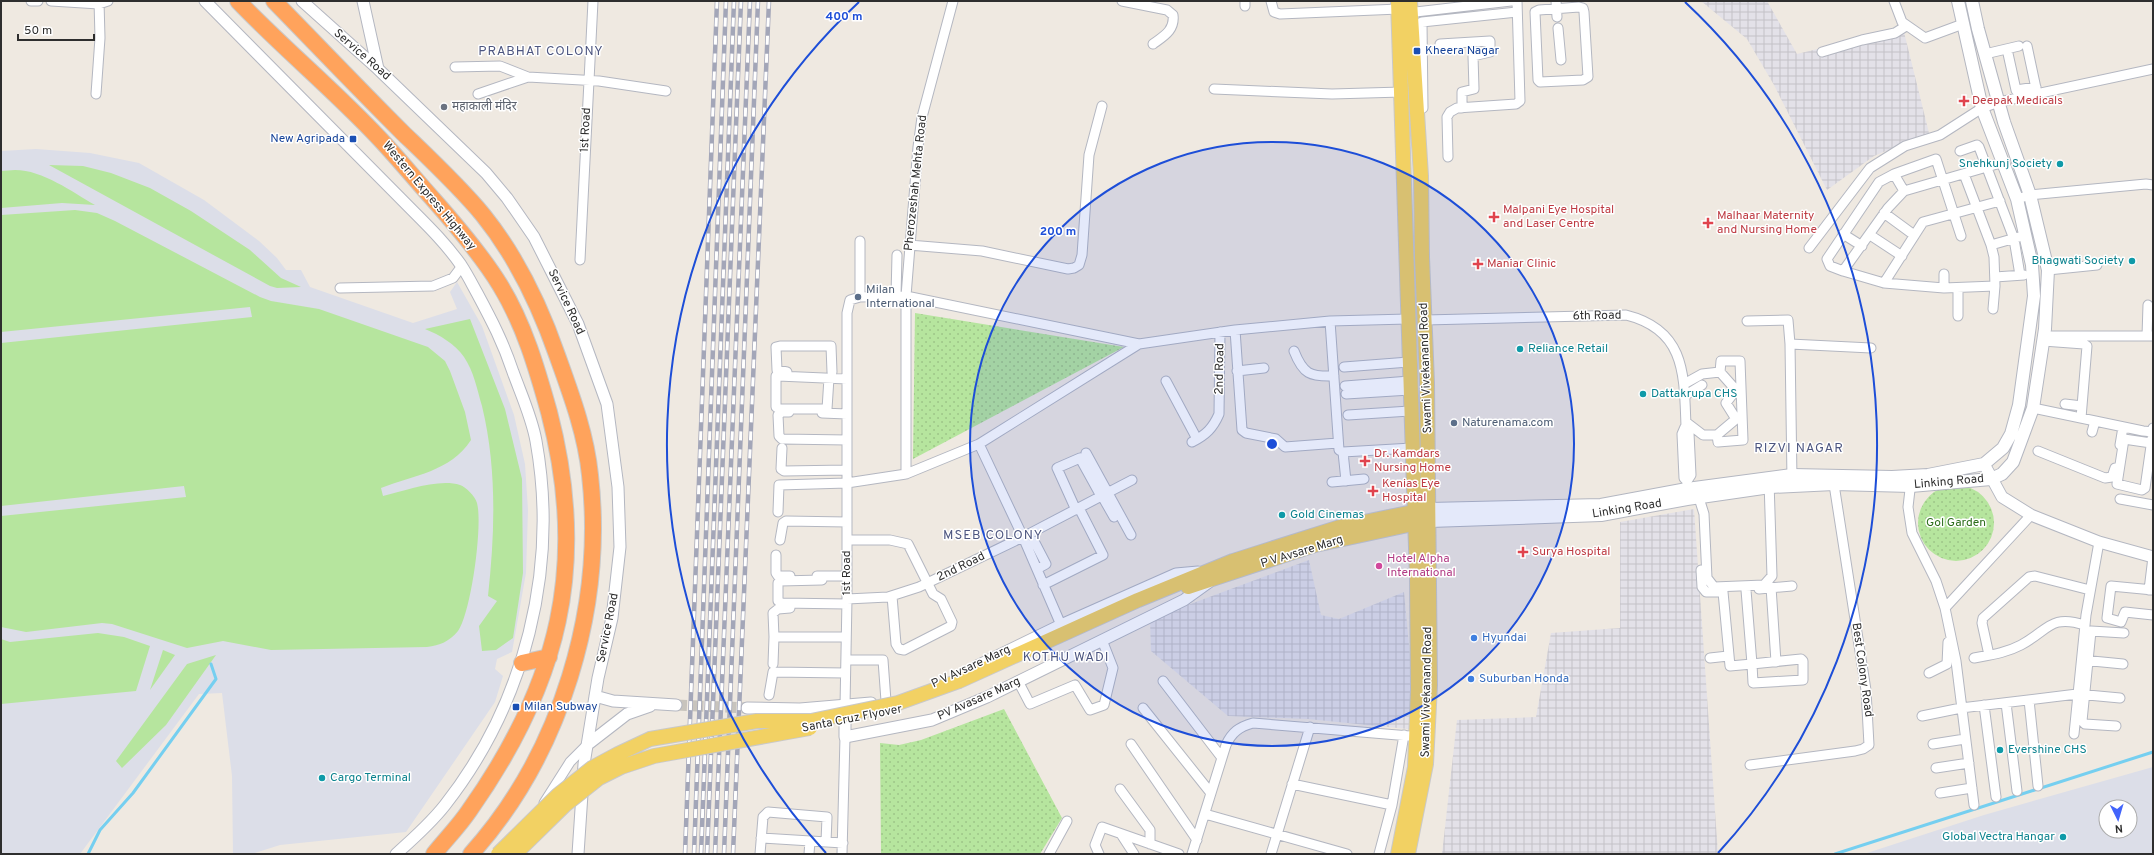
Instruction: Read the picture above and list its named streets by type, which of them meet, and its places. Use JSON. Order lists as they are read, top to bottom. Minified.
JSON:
{"streets":{"highway":["Western Express Highway"],"main road":["Swami Vivekanand Road","Linking Road","P V Avsare Marg","Santa Cruz Flyover"],"street":["Service Road","1st Road","Pherozeshah Mehta Road","6th Road","2nd Road","Best Colony Road","PV Avasare Marg"]},"crossings":[["1st Road","2nd Road"],["1st Road","P V Avsare Marg"],["1st Road","PV Avasare Marg"],["6th Road","Swami Vivekanand Road"],["6th Road","Linking Road"],["Swami Vivekanand Road","Linking Road"],["Swami Vivekanand Road","P V Avsare Marg"],["Linking Road","P V Avsare Marg"],["Linking Road","Best Colony Road"],["P V Avsare Marg","PV Avasare Marg"],["P V Avsare Marg","Santa Cruz Flyover"],["PV Avasare Marg","Santa Cruz Flyover"]],"districts":["PRABHAT COLONY","RIZVI NAGAR","MSEB COLONY","KOTHU WADI"],"parks":["Gol Garden"],"places":{"transit":["Kheera Nagar","New Agripada","Milan Subway"],"health":["Deepak Medicals","Malpani Eye Hospital and Laser Centre","Malhaar Maternity and Nursing Home","Maniar Clinic","Dr. Kamdars Nursing Home","Kenias Eye Hospital","Surya Hospital"],"other":["महाकाली मंदिर","Snehkunj Society","Bhagwati Society","Milan International","Reliance Retail","Dattakrupa CHS","Naturenama.com","Gold Cinemas","Hotel Alpha International","Hyundai","Suburban Honda","Evershine CHS","Cargo Terminal","Global Vectra Hangar"]},"scale_bar":"50 m","north":"bottom","rings":["400 m","200 m"]}
